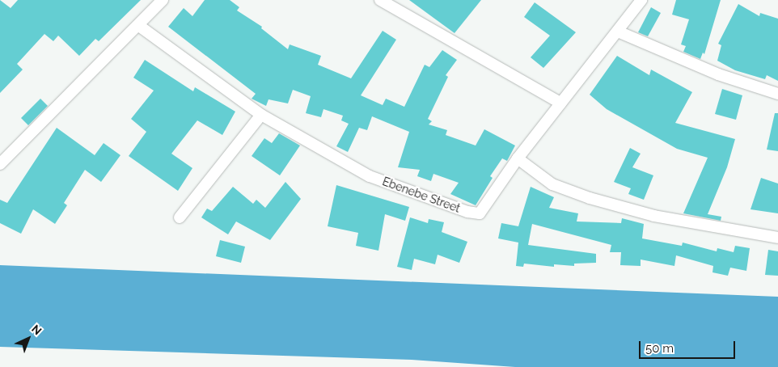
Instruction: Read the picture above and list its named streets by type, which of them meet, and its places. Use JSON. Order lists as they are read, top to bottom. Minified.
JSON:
{"streets":{"street":["Ebenebe Street"]},"scale_bar":"50 m","north":"top right"}
